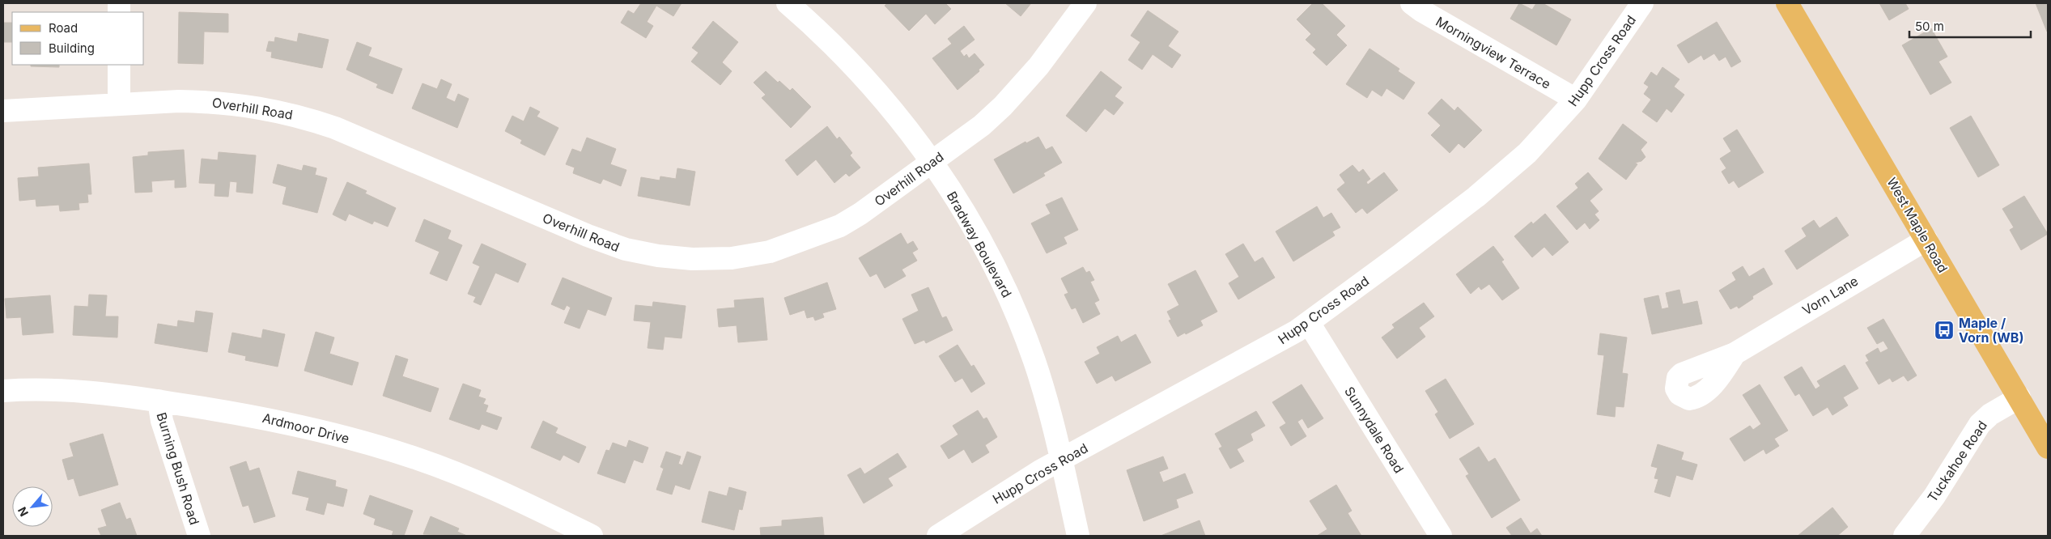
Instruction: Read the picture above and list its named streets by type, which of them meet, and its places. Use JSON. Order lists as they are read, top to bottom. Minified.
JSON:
{"streets":{"main road":["West Maple Road"],"street":["Morningview Terrace","Hupp Cross Road","Overhill Road","Bradway Boulevard","Vorn Lane","Ardmoor Drive","Sunnydale Road","Tuckahoe Road","Burning Bush Road"]},"crossings":[["Morningview Terrace","Hupp Cross Road"],["Hupp Cross Road","Bradway Boulevard"],["Hupp Cross Road","Sunnydale Road"],["Overhill Road","Bradway Boulevard"],["West Maple Road","Vorn Lane"],["West Maple Road","Tuckahoe Road"],["Ardmoor Drive","Burning Bush Road"]],"places":{"bus stop":["Maple / Vorn (WB)"]},"legend":["Road","Building"],"scale_bar":"50 m","north":"bottom left"}
